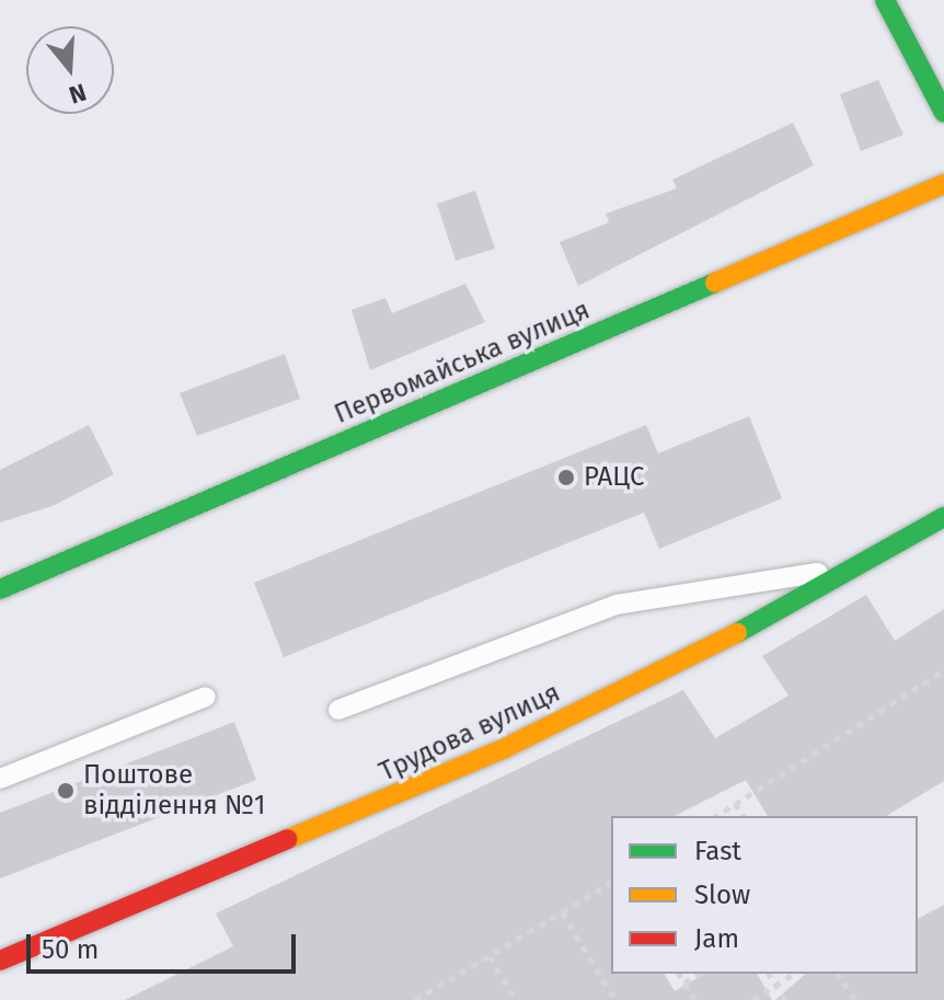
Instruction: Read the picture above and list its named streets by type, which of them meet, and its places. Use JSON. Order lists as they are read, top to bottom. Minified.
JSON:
{"streets":{"street":["Первомайська вулиця","Трудова вулиця"]},"places":["РАЦС","Поштове відділення №1"],"legend":["Fast","Slow","Jam"],"scale_bar":"50 m","north":"bottom"}
